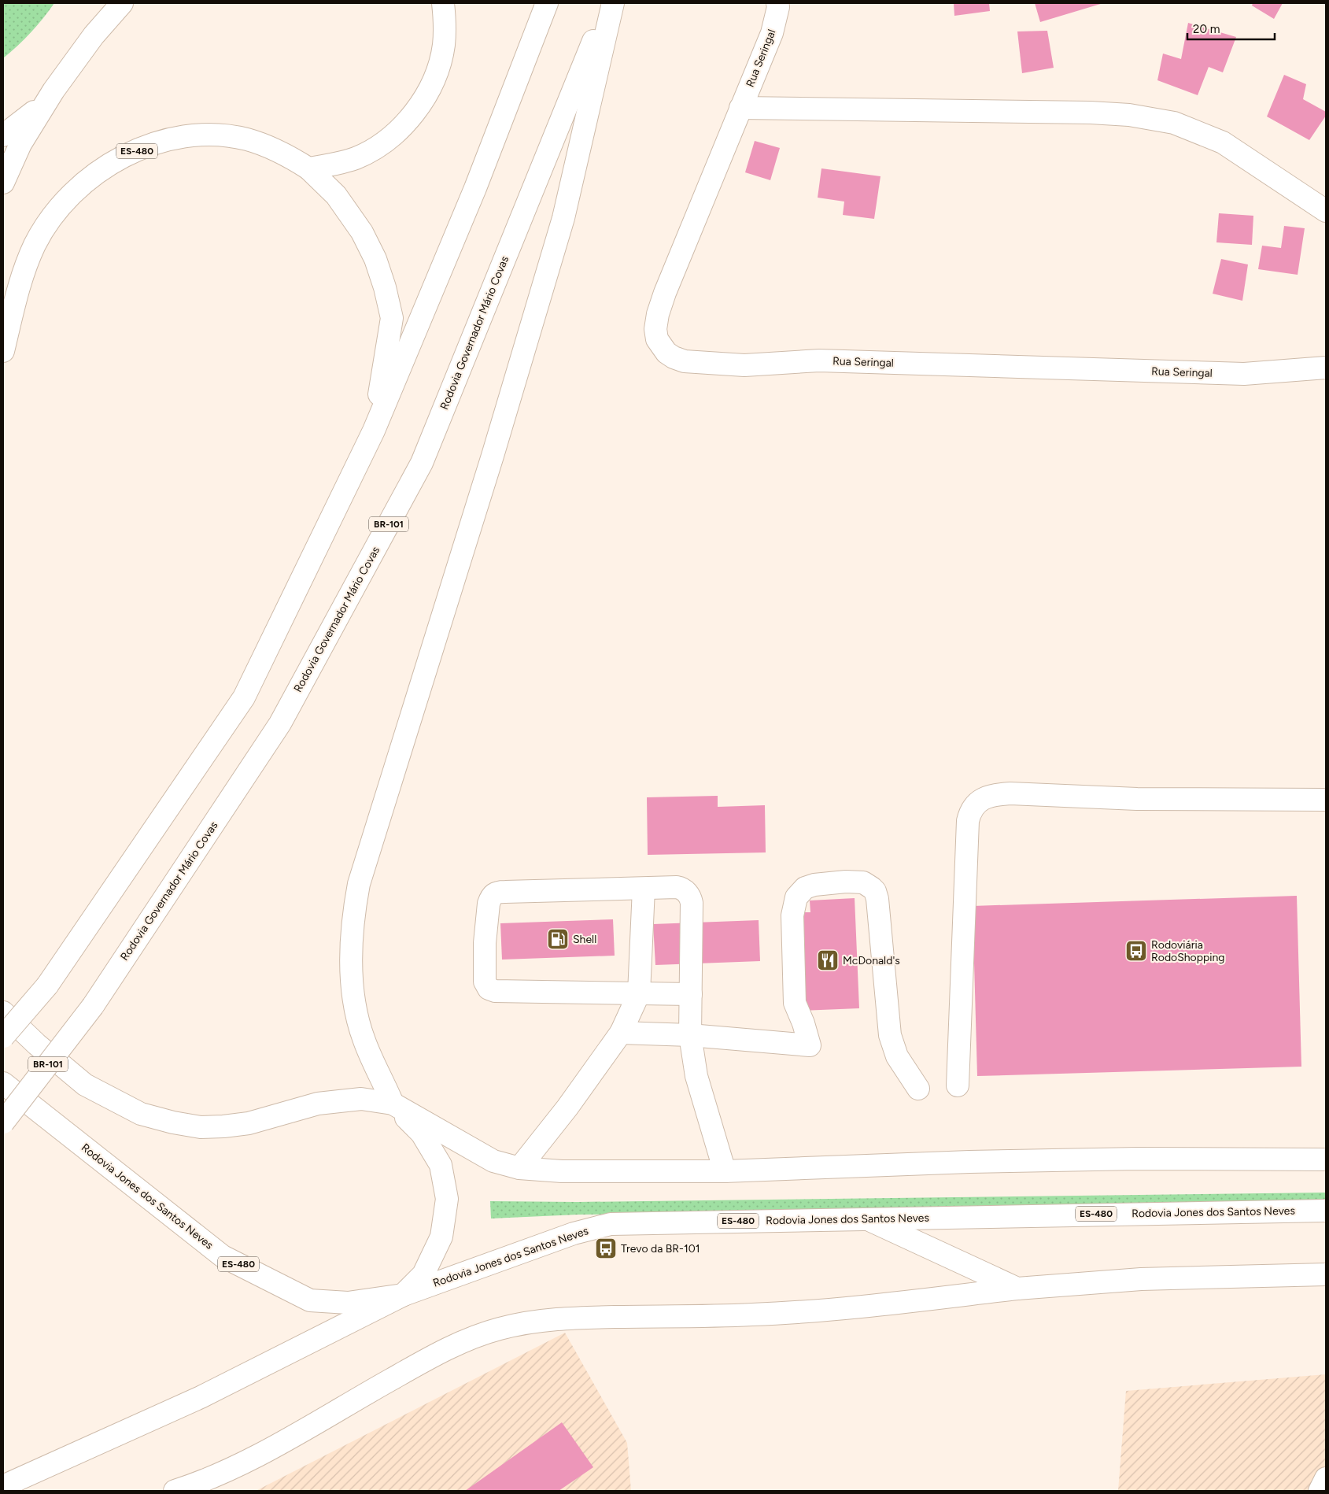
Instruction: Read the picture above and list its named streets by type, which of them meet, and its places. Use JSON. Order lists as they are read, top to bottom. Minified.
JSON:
{"streets":{"main road":["Rua Seringal","ES-480","Rodovia Governador Mário Covas","BR-101","Rodovia Jones dos Santos Neves"]},"places":{"fuel station":["Shell"],"bus stop":["Rodoviária RodoShopping","Trevo da BR-101"],"restaurant":["McDonald's"]},"scale_bar":"20 m"}
